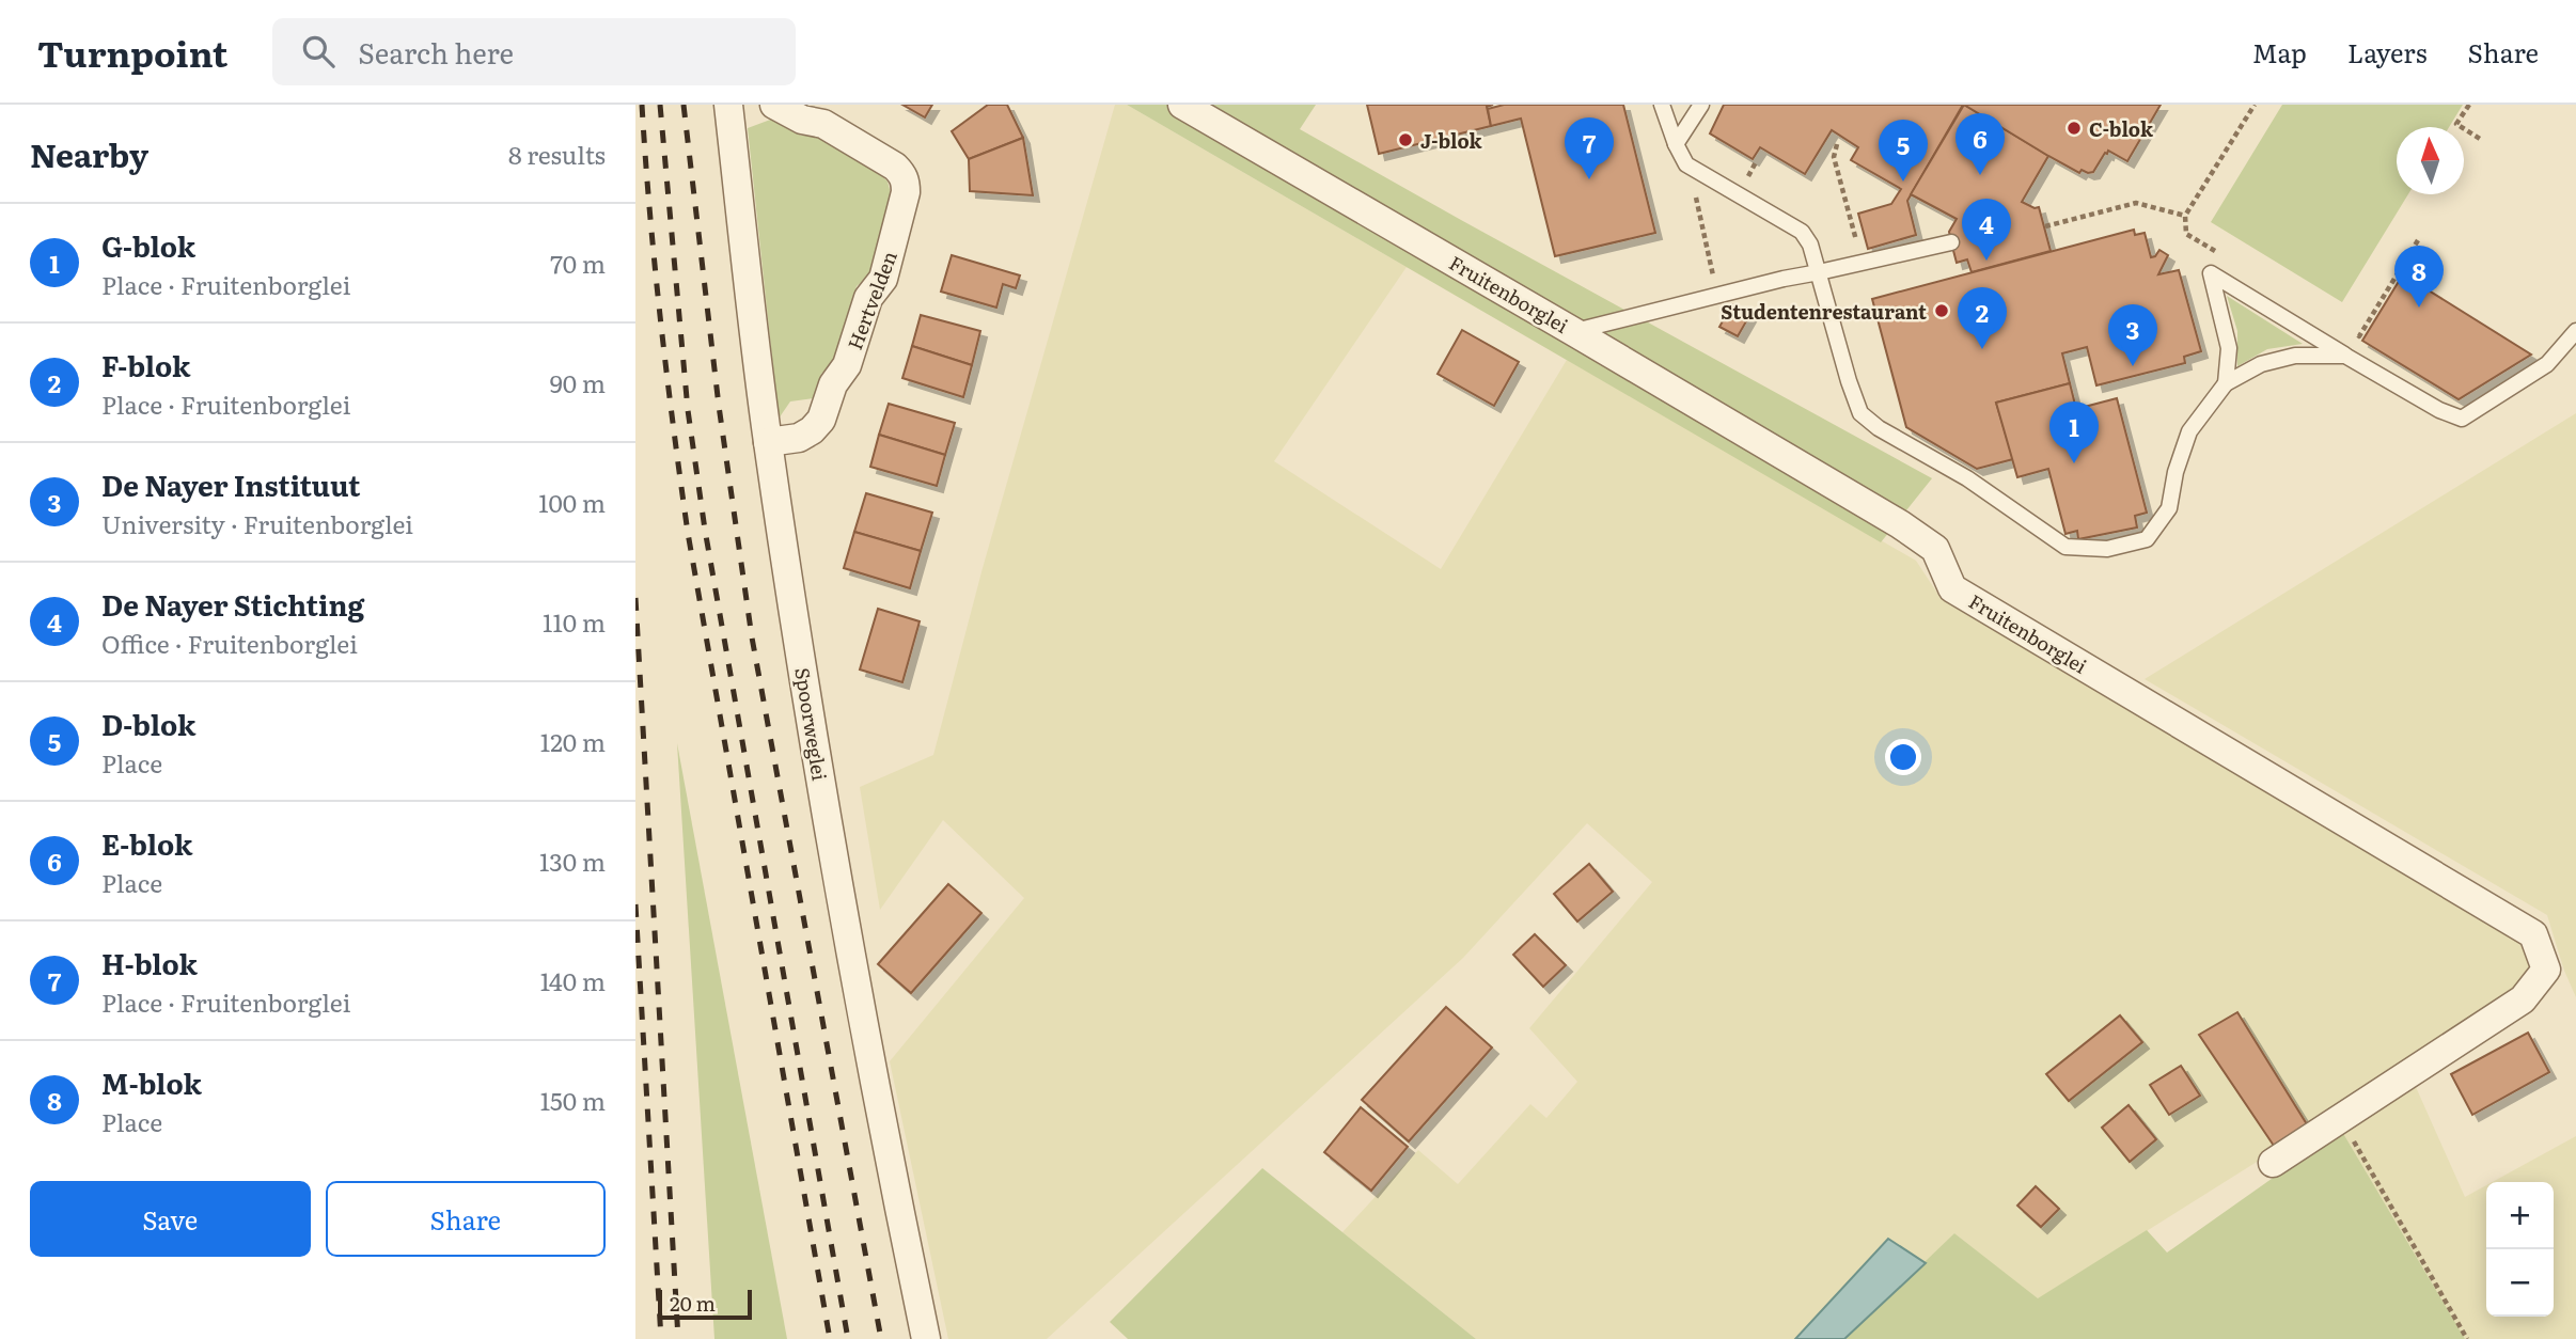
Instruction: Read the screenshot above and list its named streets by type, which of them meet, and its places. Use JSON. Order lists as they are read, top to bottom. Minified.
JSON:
{"streets":{"street":["Fruitenborglei","Hertvelden","Spoorweglei"]},"crossings":[["Hertvelden","Spoorweglei"]],"places":["C-blok","J-blok","Studentenrestaurant"],"scale_bar":"20 m","north":"top","page":{"header":"Turnpoint","search":"Search here","nav":["Map","Layers","Share"],"heading":["Nearby","8 results"],"pins":["6","7","5","4","8","2","3","1"],"list":[{"mark":"1","name":"G-blok","note":"Place · Fruitenborglei","value":"70 m"},{"mark":"2","name":"F-blok","note":"Place · Fruitenborglei","value":"90 m"},{"mark":"3","name":"De Nayer Instituut","note":"University · Fruitenborglei","value":"100 m"},{"mark":"4","name":"De Nayer Stichting","note":"Office · Fruitenborglei","value":"110 m"},{"mark":"5","name":"D-blok","note":"Place","value":"120 m"},{"mark":"6","name":"E-blok","note":"Place","value":"130 m"},{"mark":"7","name":"H-blok","note":"Place · Fruitenborglei","value":"140 m"},{"mark":"8","name":"M-blok","note":"Place","value":"150 m"}],"buttons":["Save","Share"],"map_buttons":["+","−"],"scale":"20 m"}}
